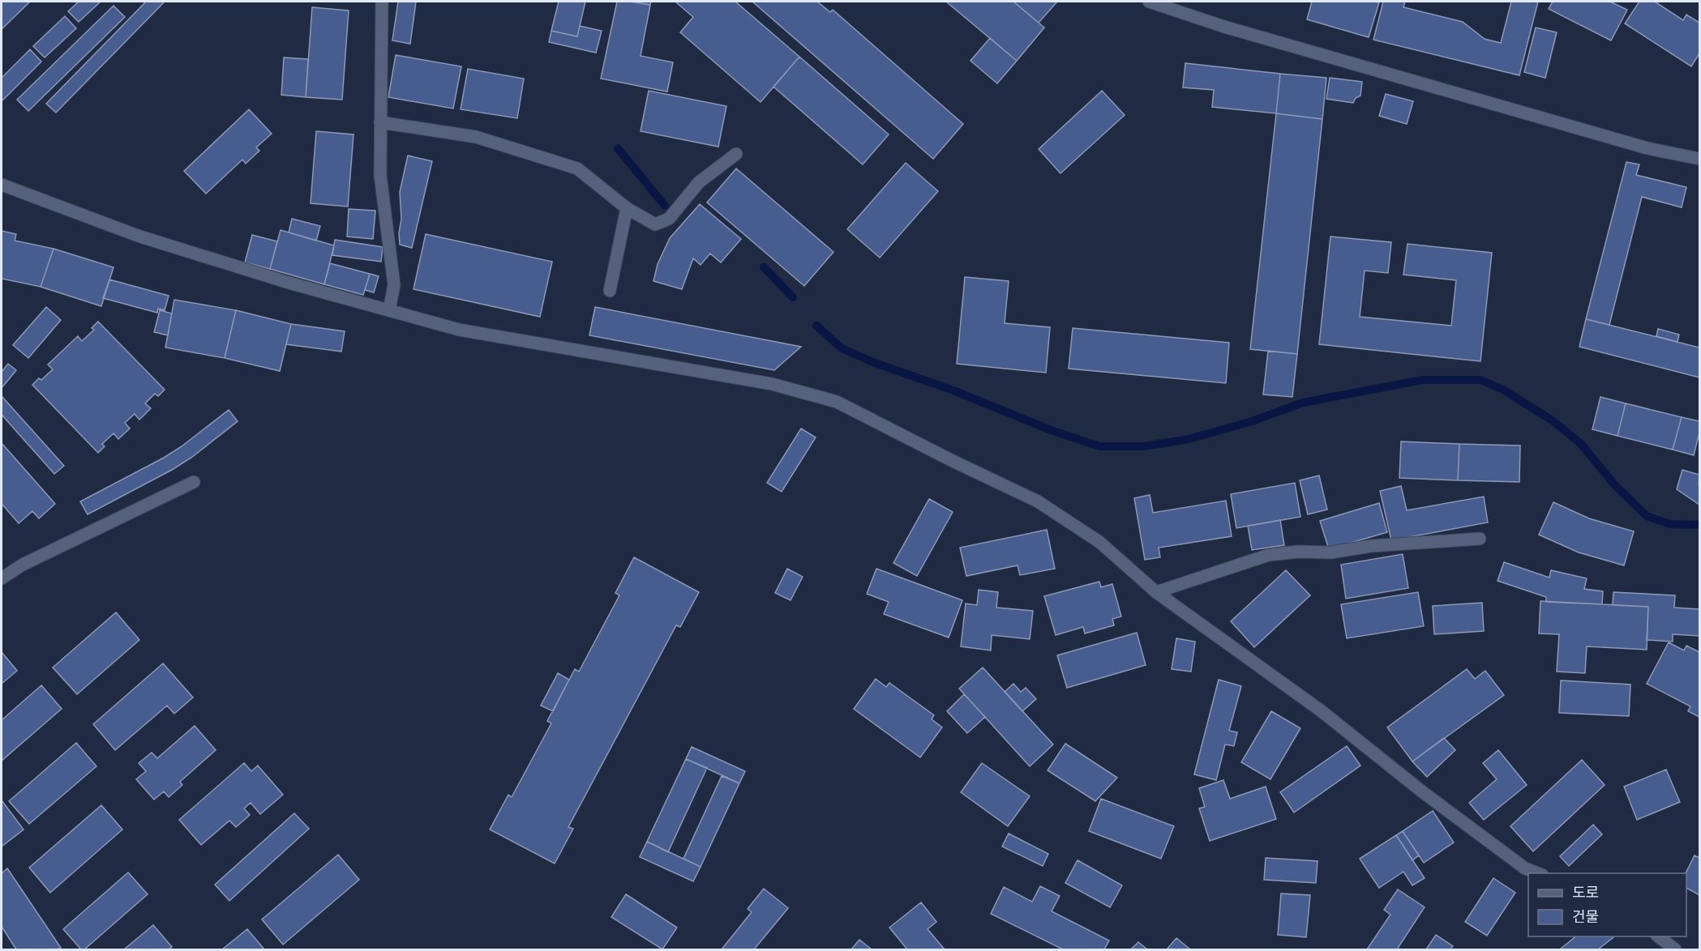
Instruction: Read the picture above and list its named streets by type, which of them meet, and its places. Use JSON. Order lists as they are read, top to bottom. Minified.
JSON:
{"legend":["도로","건물"]}
